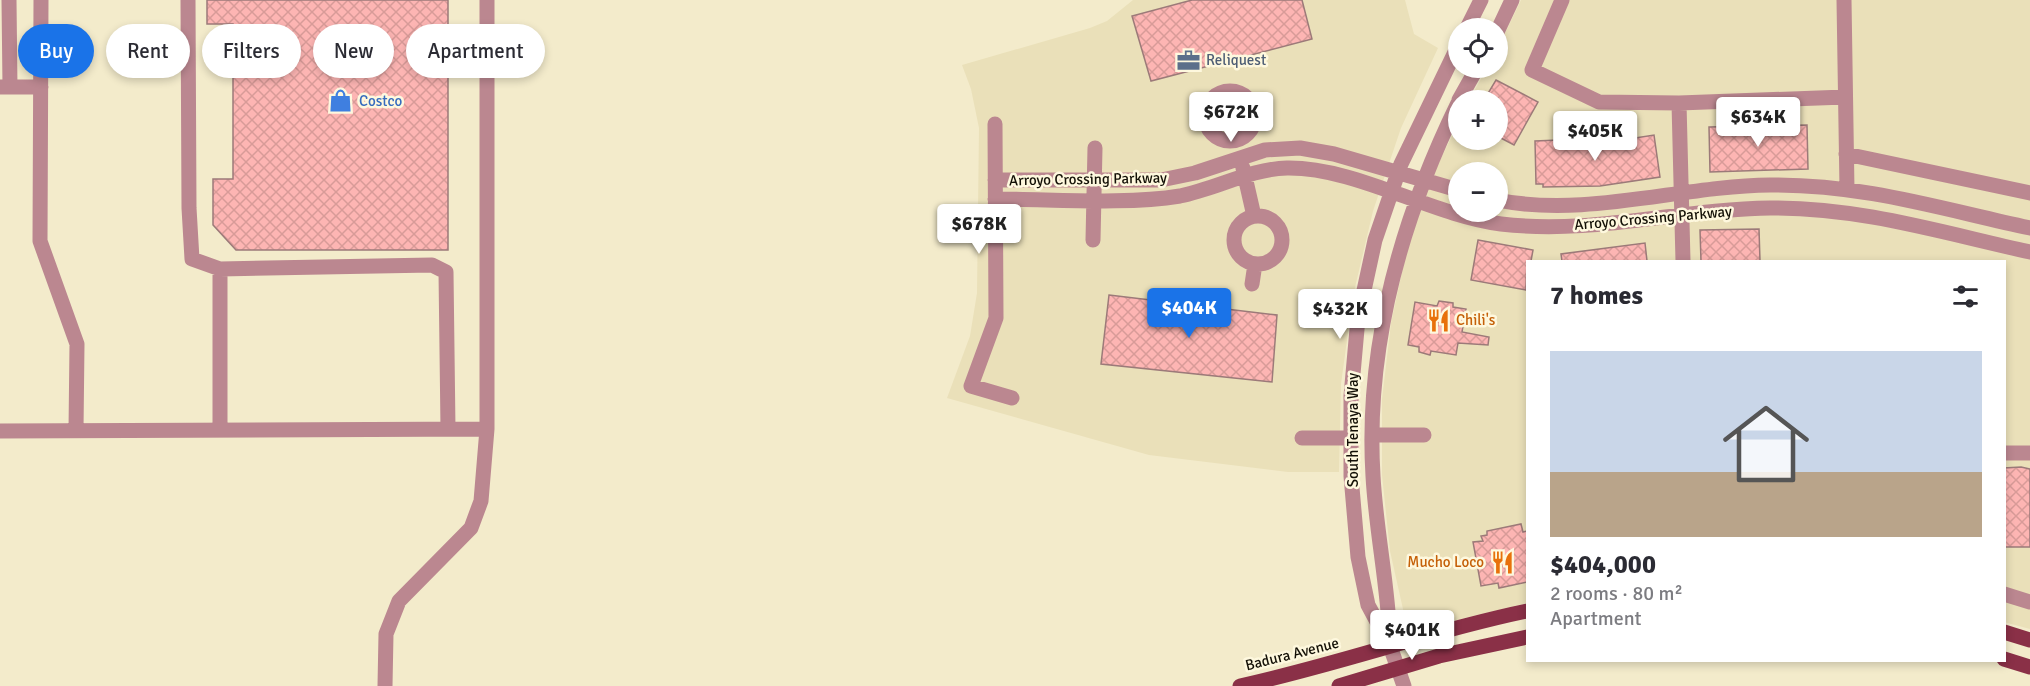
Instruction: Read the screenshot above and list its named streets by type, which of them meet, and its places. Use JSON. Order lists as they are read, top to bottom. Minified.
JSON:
{"streets":{"main road":["Badura Avenue"],"street":["Arroyo Crossing Parkway","South Tenaya Way"]},"crossings":[["Arroyo Crossing Parkway","South Tenaya Way"],["South Tenaya Way","Badura Avenue"]],"places":{"office":["Reliquest"],"shop":["Costco"],"restaurant":["Chili's","Mucho Loco"]},"page":{"map_buttons":["+","−"],"chip":["Buy","Rent","Filters","New","Apartment"],"price":["$672K","$634K","$405K","$678K","$404K","$432K","$401K"],"heading":"7 homes","list":[{"name":"$404,000","note":"2 rooms · 80 m² · Apartment"}]}}
